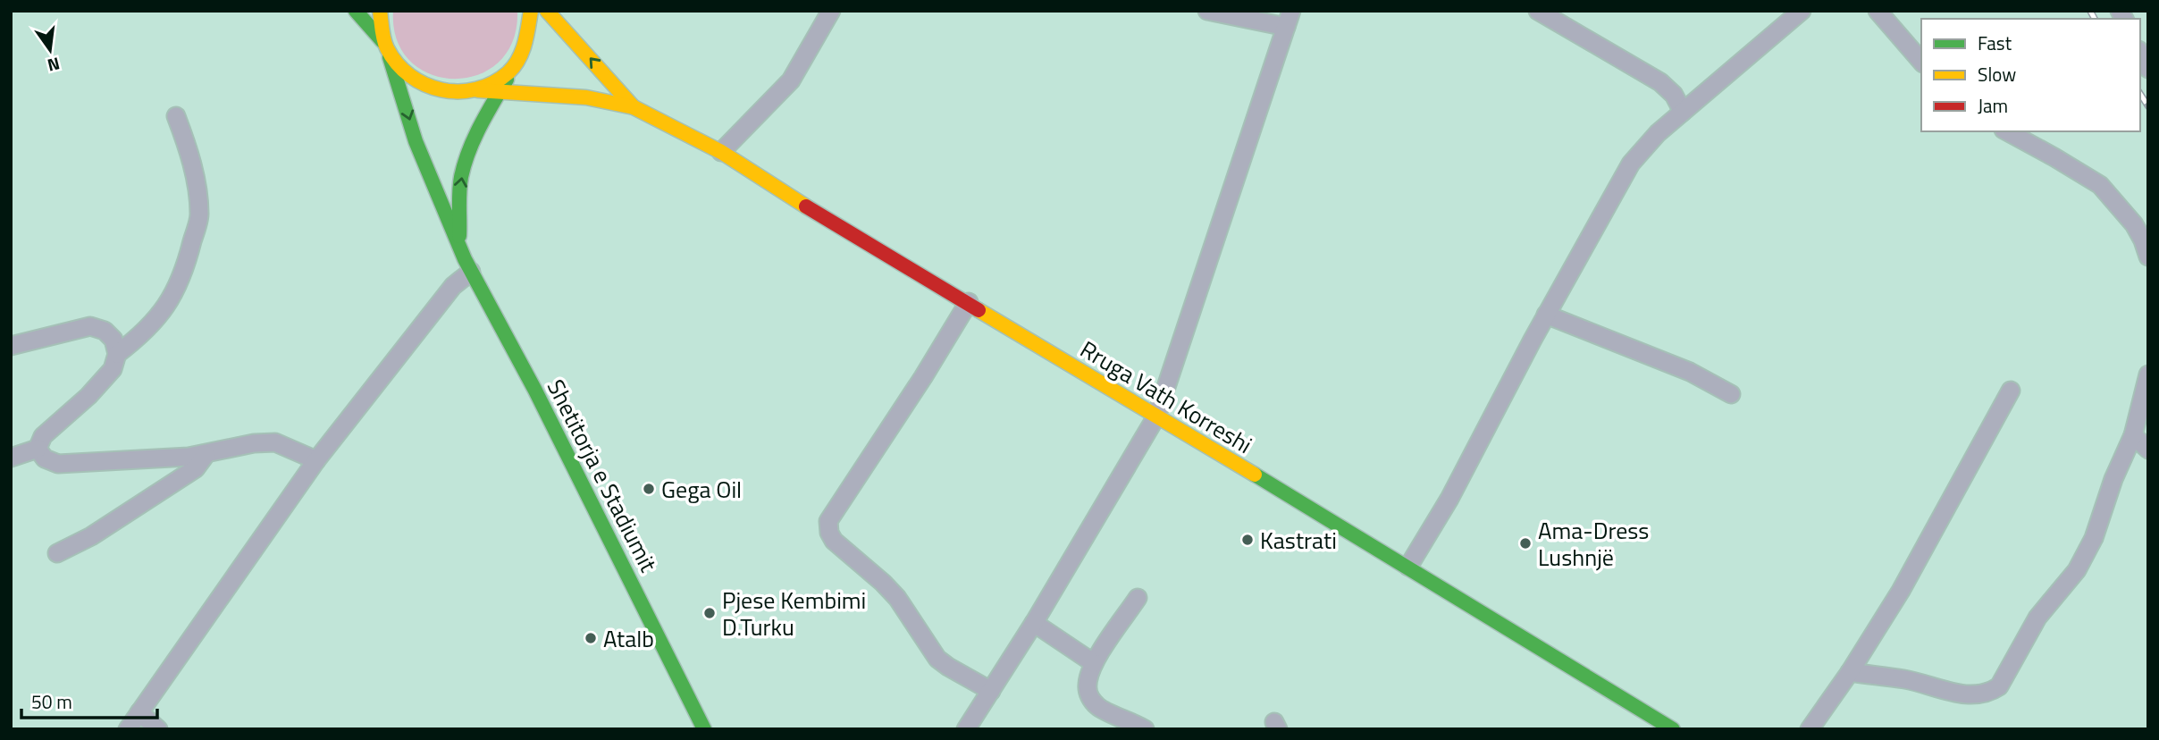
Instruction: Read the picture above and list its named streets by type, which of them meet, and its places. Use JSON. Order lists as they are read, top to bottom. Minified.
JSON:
{"streets":{"main road":["Rruga Vath Korreshi","Shetitorja e Stadiumit"]},"crossings":[["Rruga Vath Korreshi","Shetitorja e Stadiumit"]],"places":["Gega Oil","Kastrati","Ama-Dress Lushnjë","Pjese Kembimi D.Turku","Atalb"],"legend":["Fast","Slow","Jam"],"scale_bar":"50 m","north":"bottom"}
